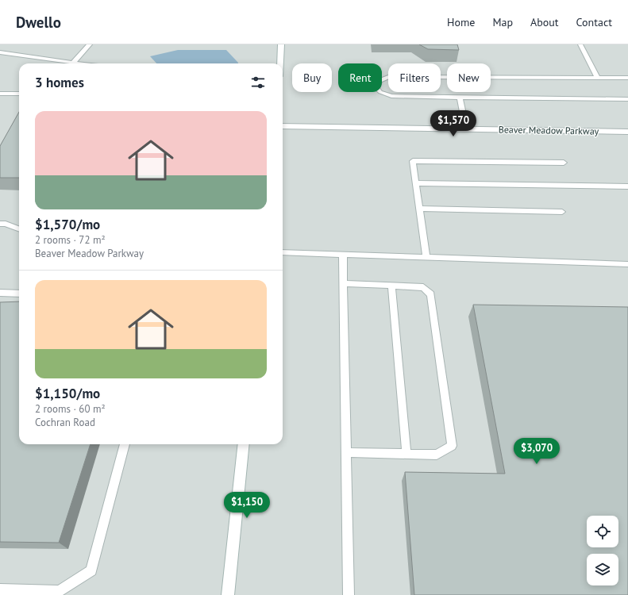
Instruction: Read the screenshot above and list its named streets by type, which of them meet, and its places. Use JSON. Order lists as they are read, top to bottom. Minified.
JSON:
{"streets":{"street":["Beaver Meadow Parkway"]},"page":{"header":"Dwello","nav":["Home","Map","About","Contact"],"chip":["Buy","Rent","Filters","New"],"heading":"3 homes","list":[{"name":"$1,570/mo","note":"2 rooms · 72 m² · Beaver Meadow Parkway"},{"name":"$1,150/mo","note":"2 rooms · 60 m² · Cochran Road"}],"price":["$1,570","$3,070","$1,150"]}}
